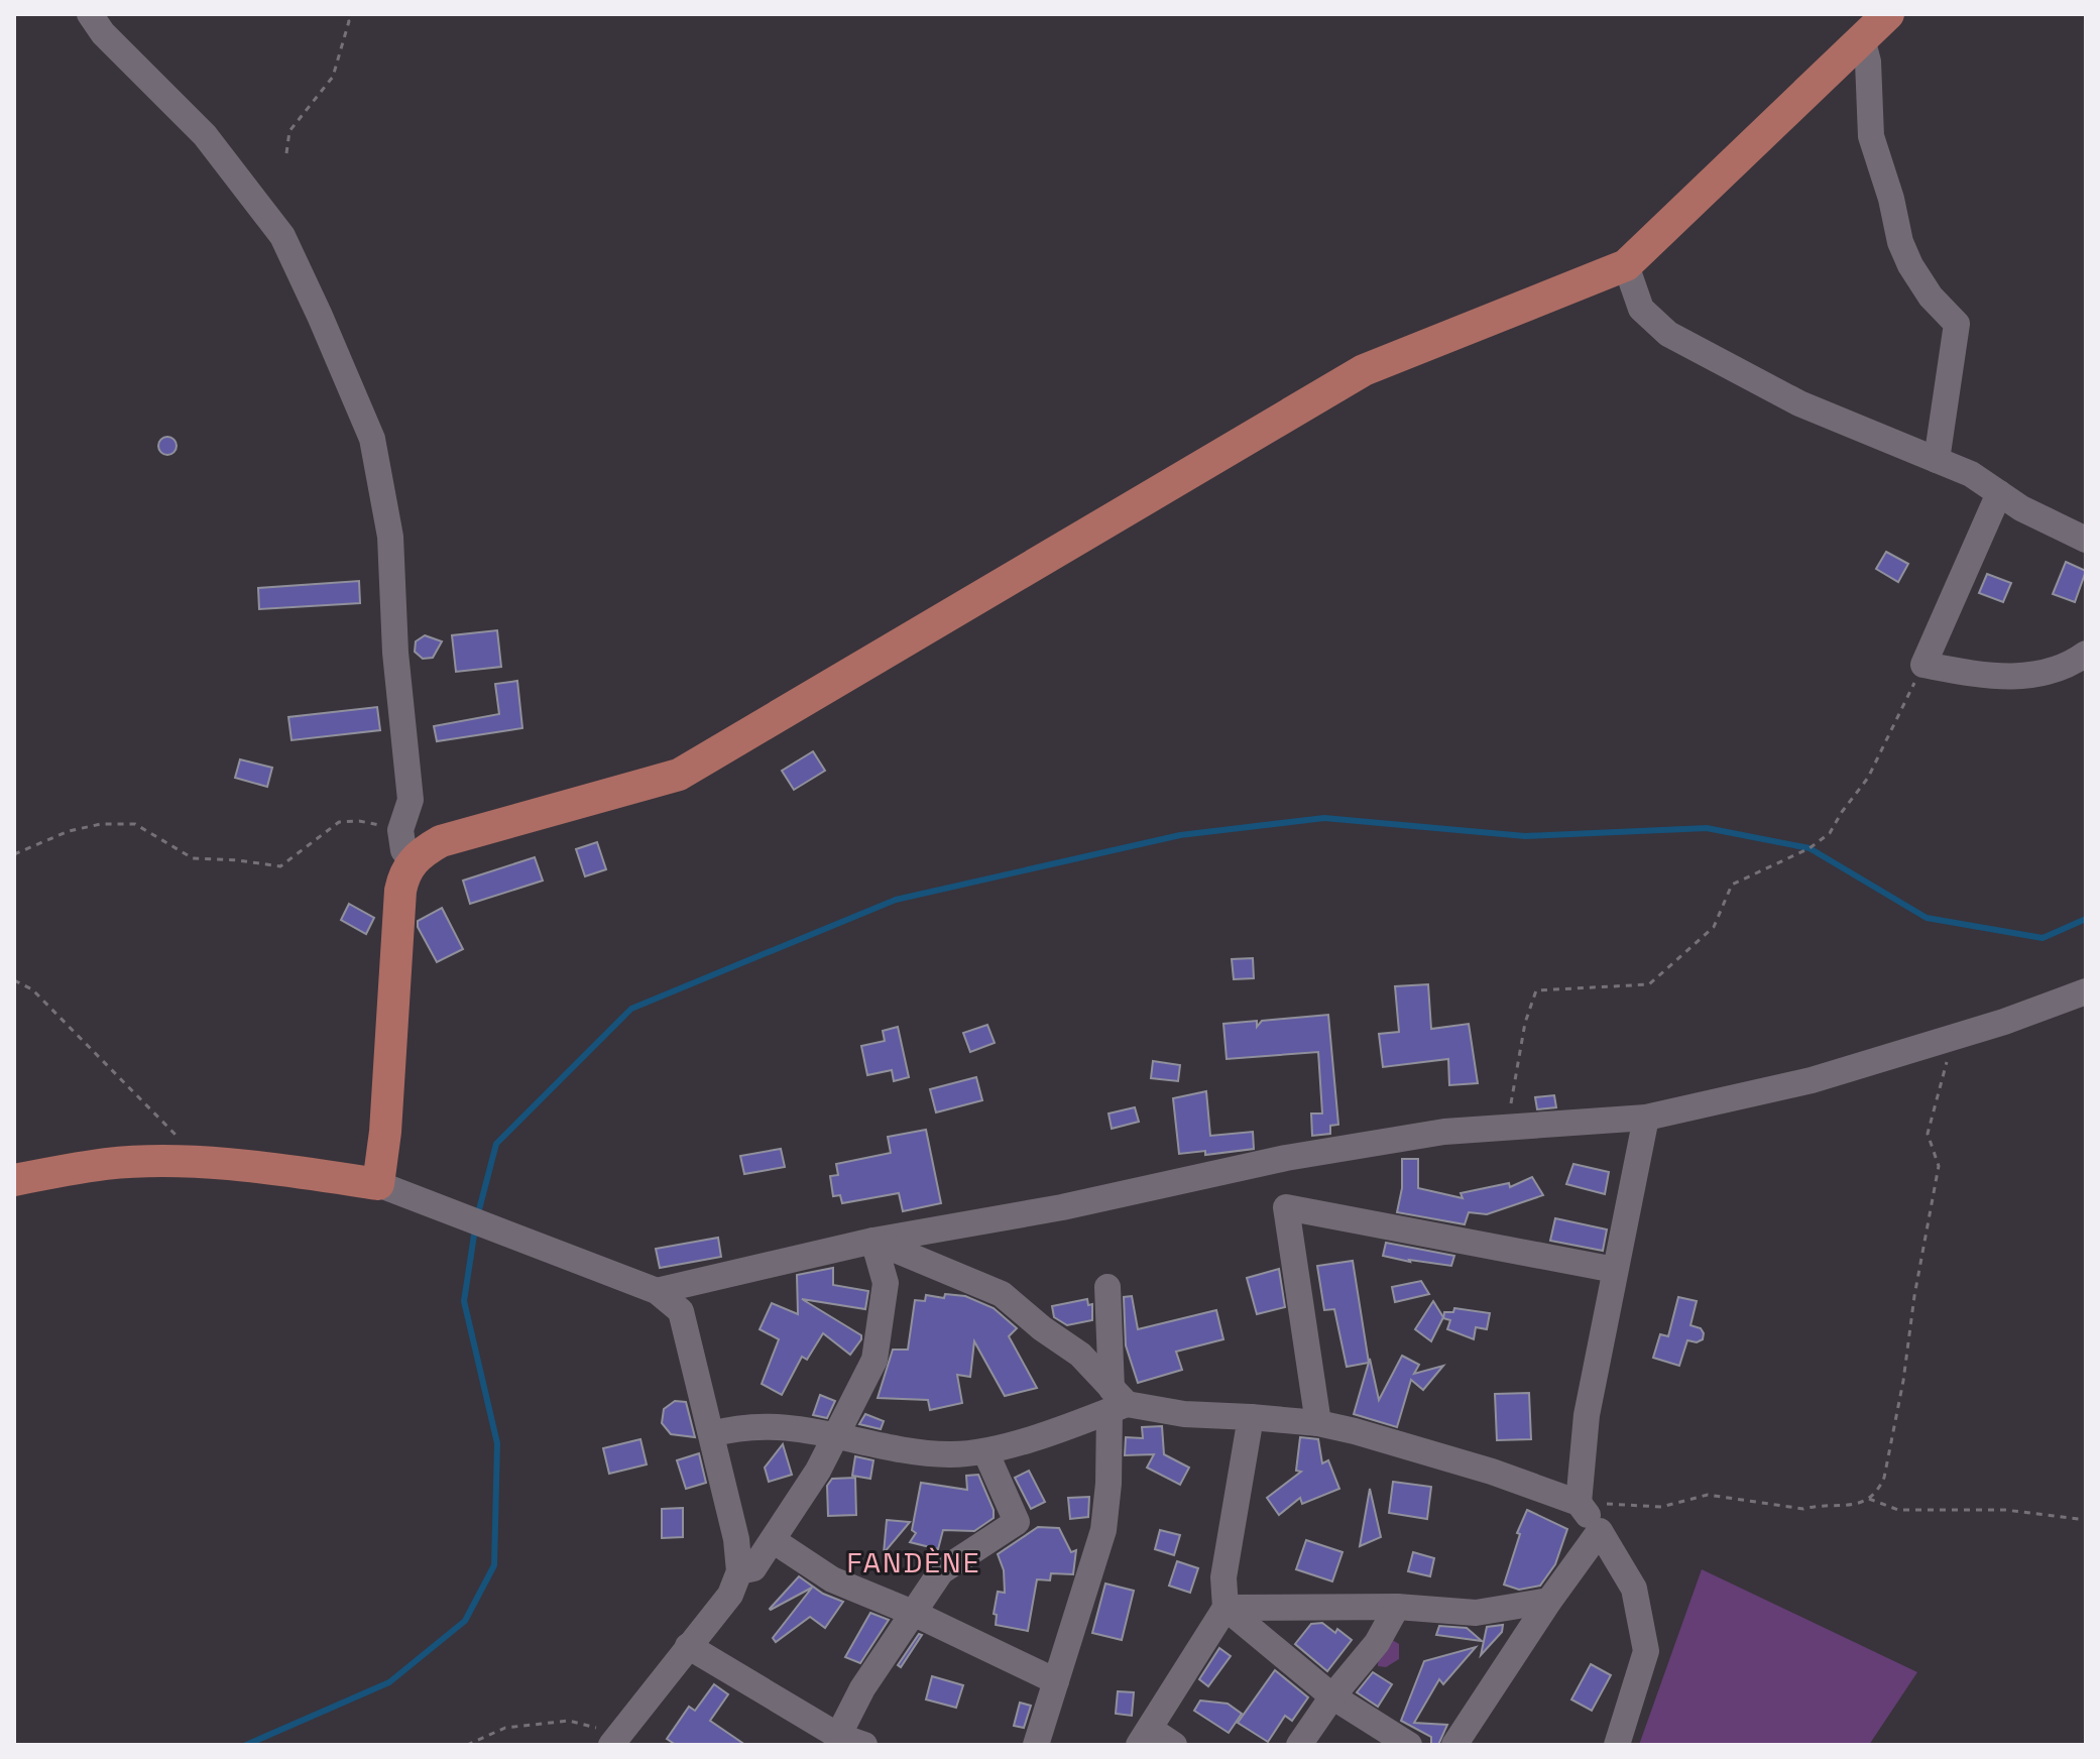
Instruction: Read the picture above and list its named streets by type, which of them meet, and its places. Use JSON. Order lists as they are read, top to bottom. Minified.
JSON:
{"districts":["FANDÈNE"]}
